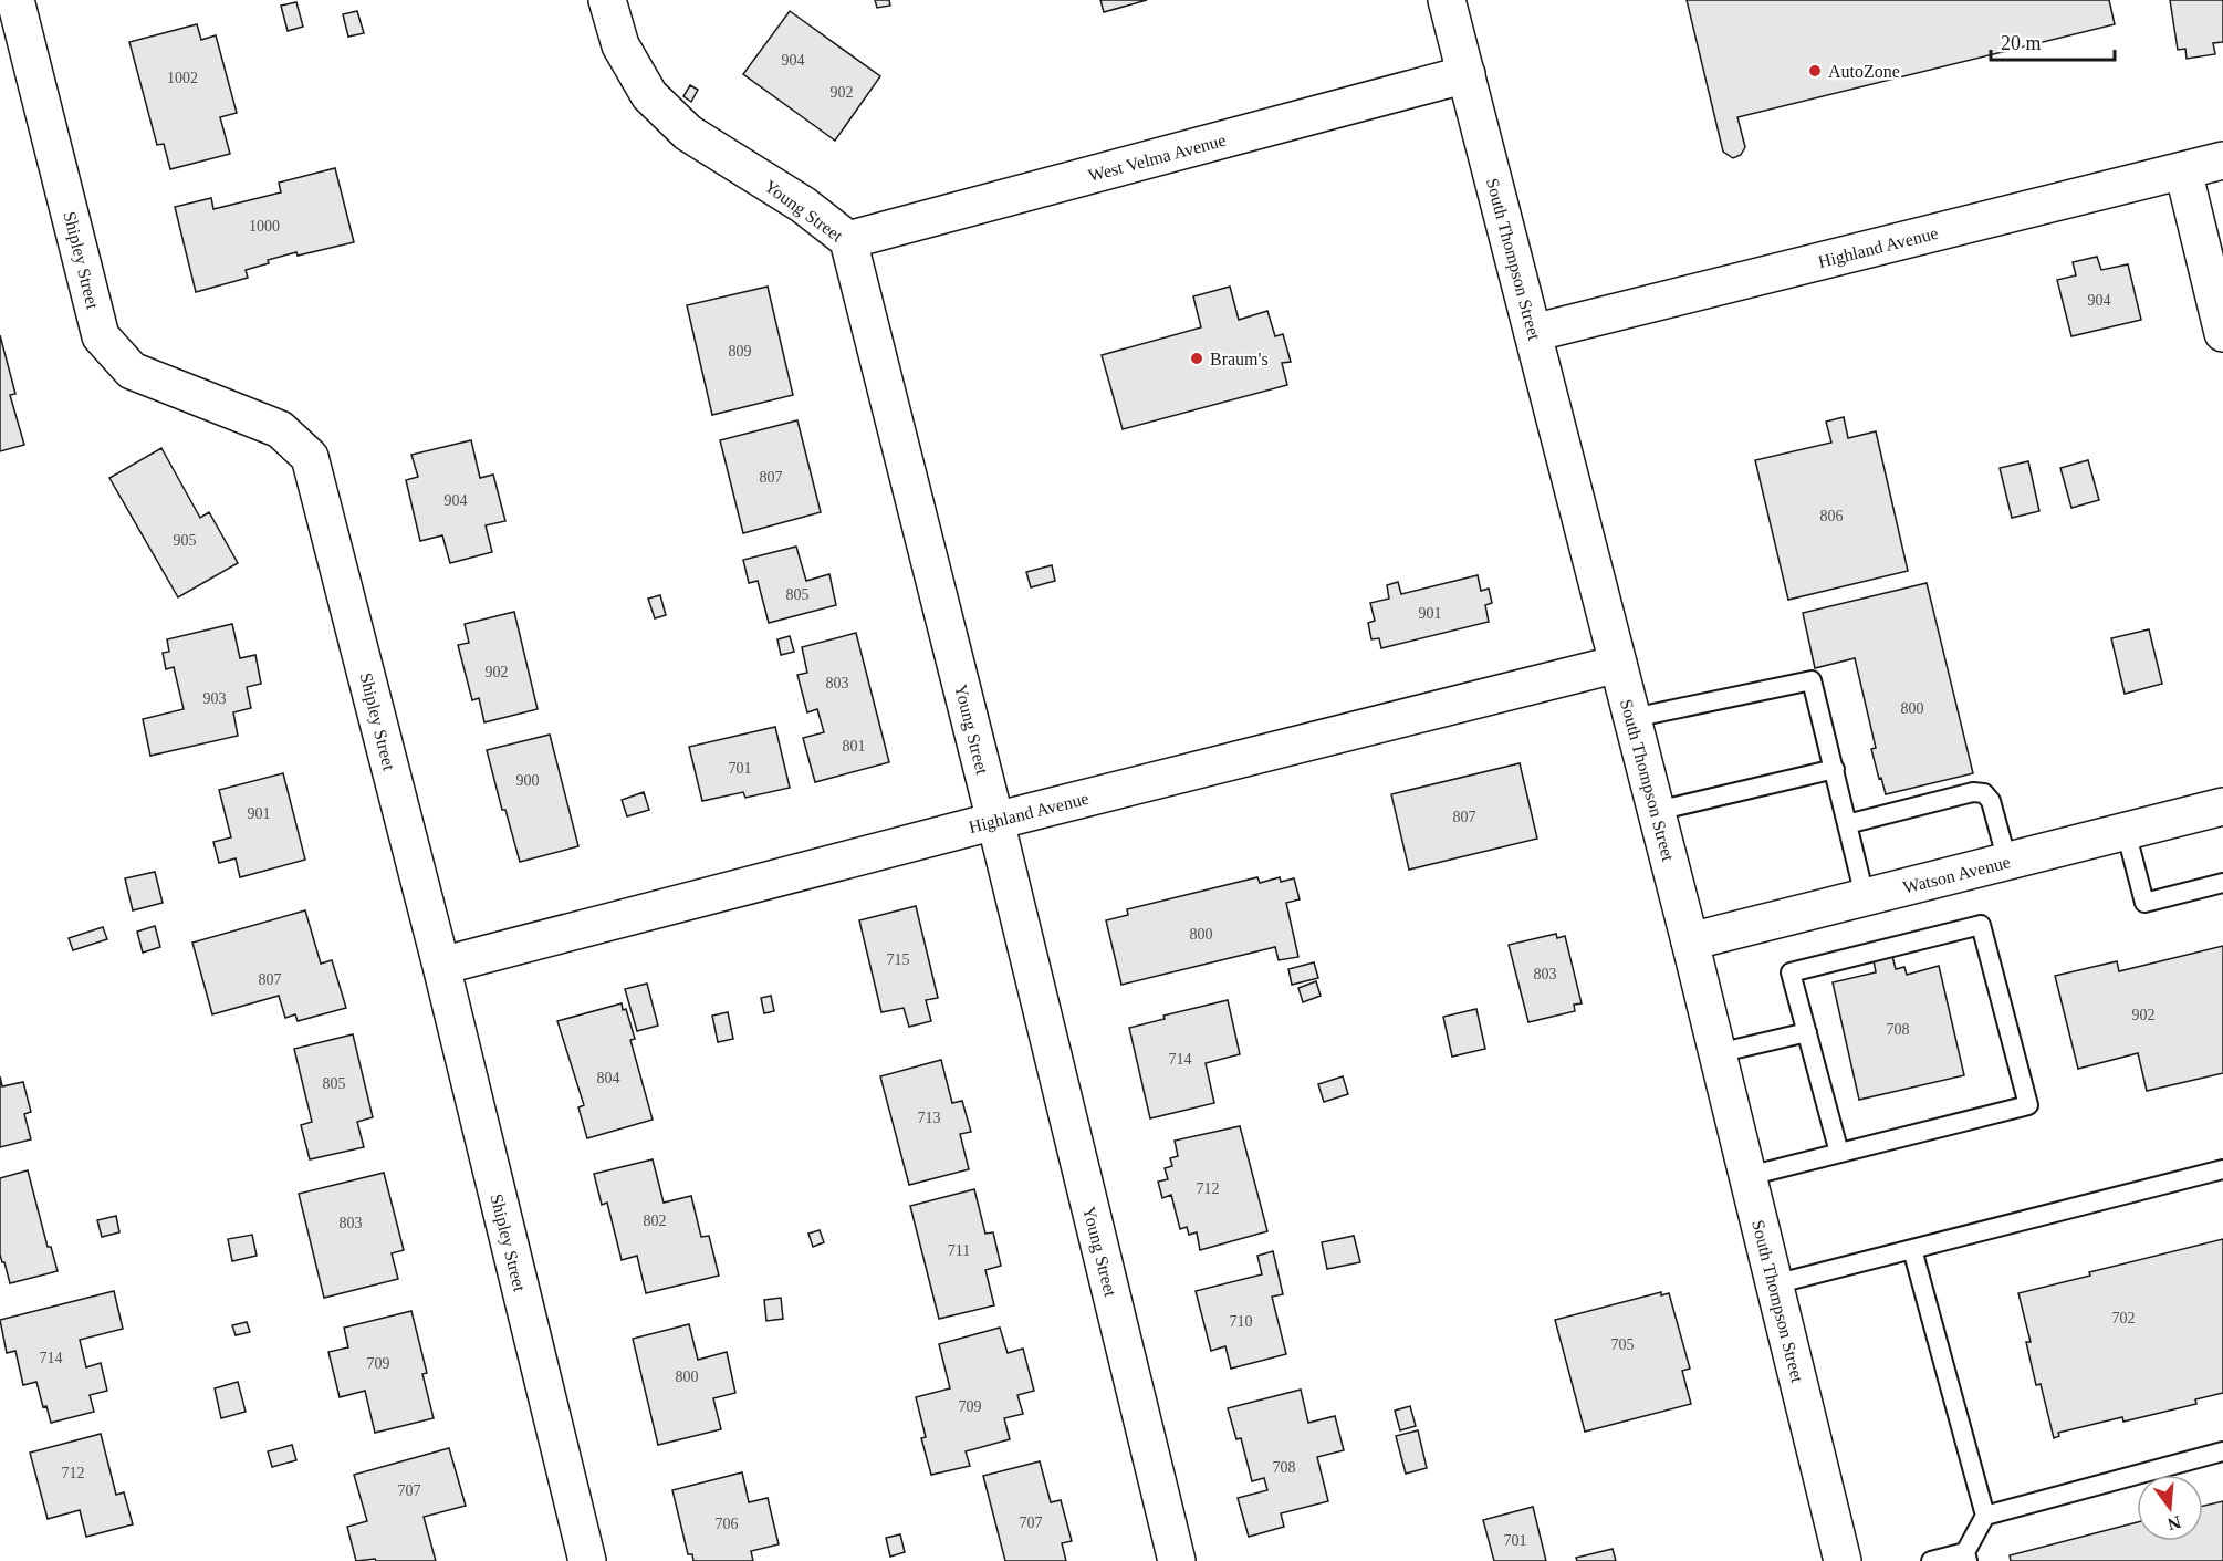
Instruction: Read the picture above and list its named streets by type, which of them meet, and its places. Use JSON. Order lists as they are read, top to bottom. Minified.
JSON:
{"streets":{"street":["West Velma Avenue","Young Street","Highland Avenue","South Thompson Street","Shipley Street","Watson Avenue"]},"crossings":[["West Velma Avenue","Young Street"],["West Velma Avenue","South Thompson Street"],["Young Street","Highland Avenue"],["Highland Avenue","South Thompson Street"],["Highland Avenue","Shipley Street"],["South Thompson Street","Watson Avenue"]],"places":["AutoZone","Braum's"],"house_numbers":["904","1002","902","1000","904","809","807","904","806","905","805","901","902","803","903","800","801","701","900","901","807","800","715","803","807","902","708","714","804","805","713","712","802","803","711","702","710","705","714","709","800","709","708","712","707","707","706","701"],"scale_bar":"20 m","north":"bottom"}
